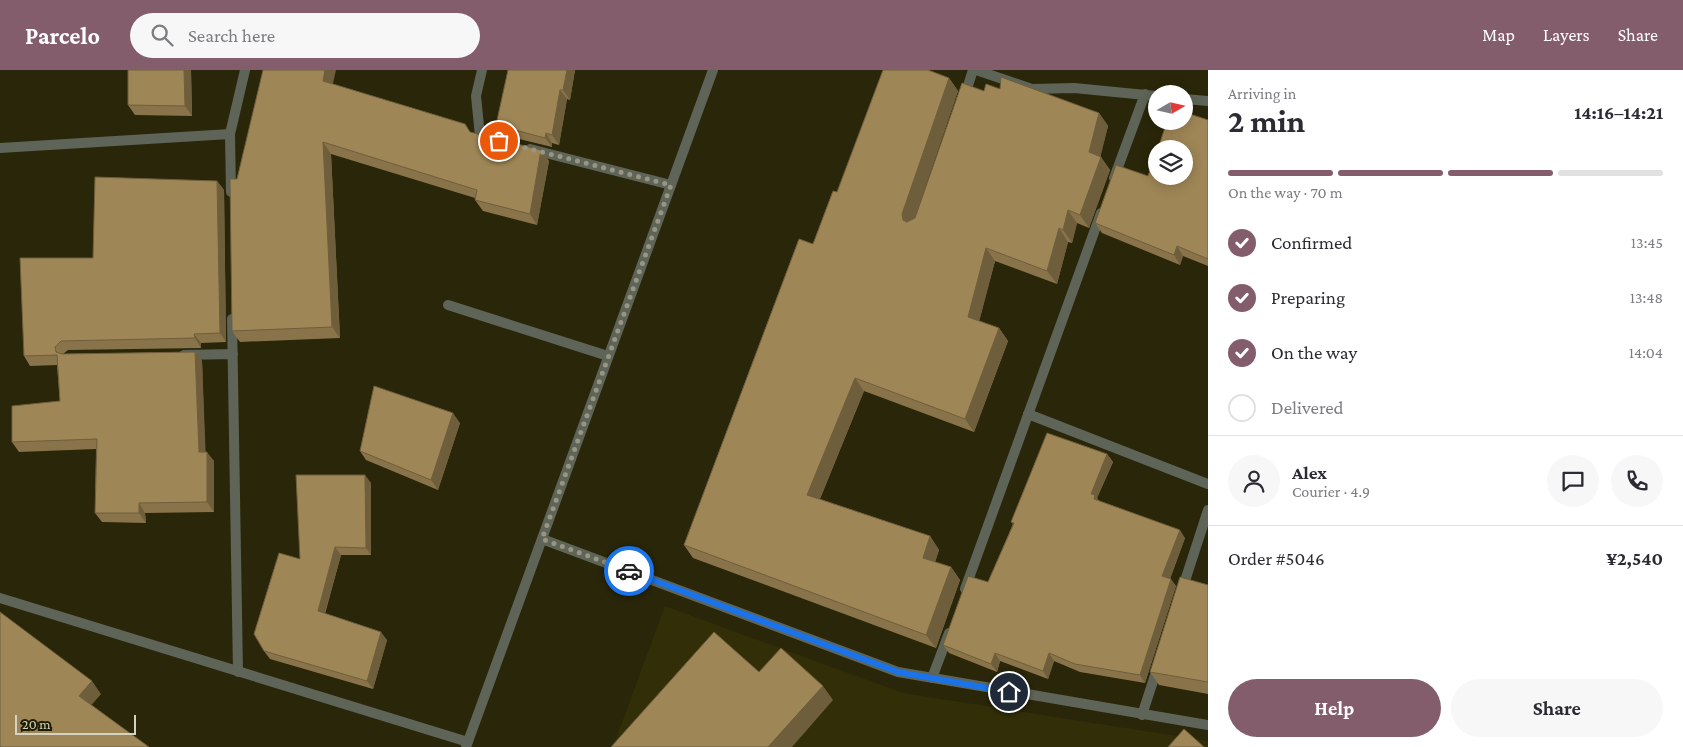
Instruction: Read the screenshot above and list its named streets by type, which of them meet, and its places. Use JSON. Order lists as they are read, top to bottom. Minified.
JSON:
{"scale_bar":"20 m","north":"right","page":{"header":"Parcelo","search":"Search here","nav":["Map","Layers","Share"],"heading":["2 min","Arriving in","14:16–14:21"],"panel":["Alex","Courier · 4.9","Order #5046","¥2,540"],"bar":"On the way · 70 m","list":[["Confirmed","13:45"],["Preparing","13:48"],["On the way","14:04"],"Delivered"],"buttons":["Help","Share"],"scale":"20 m"}}
